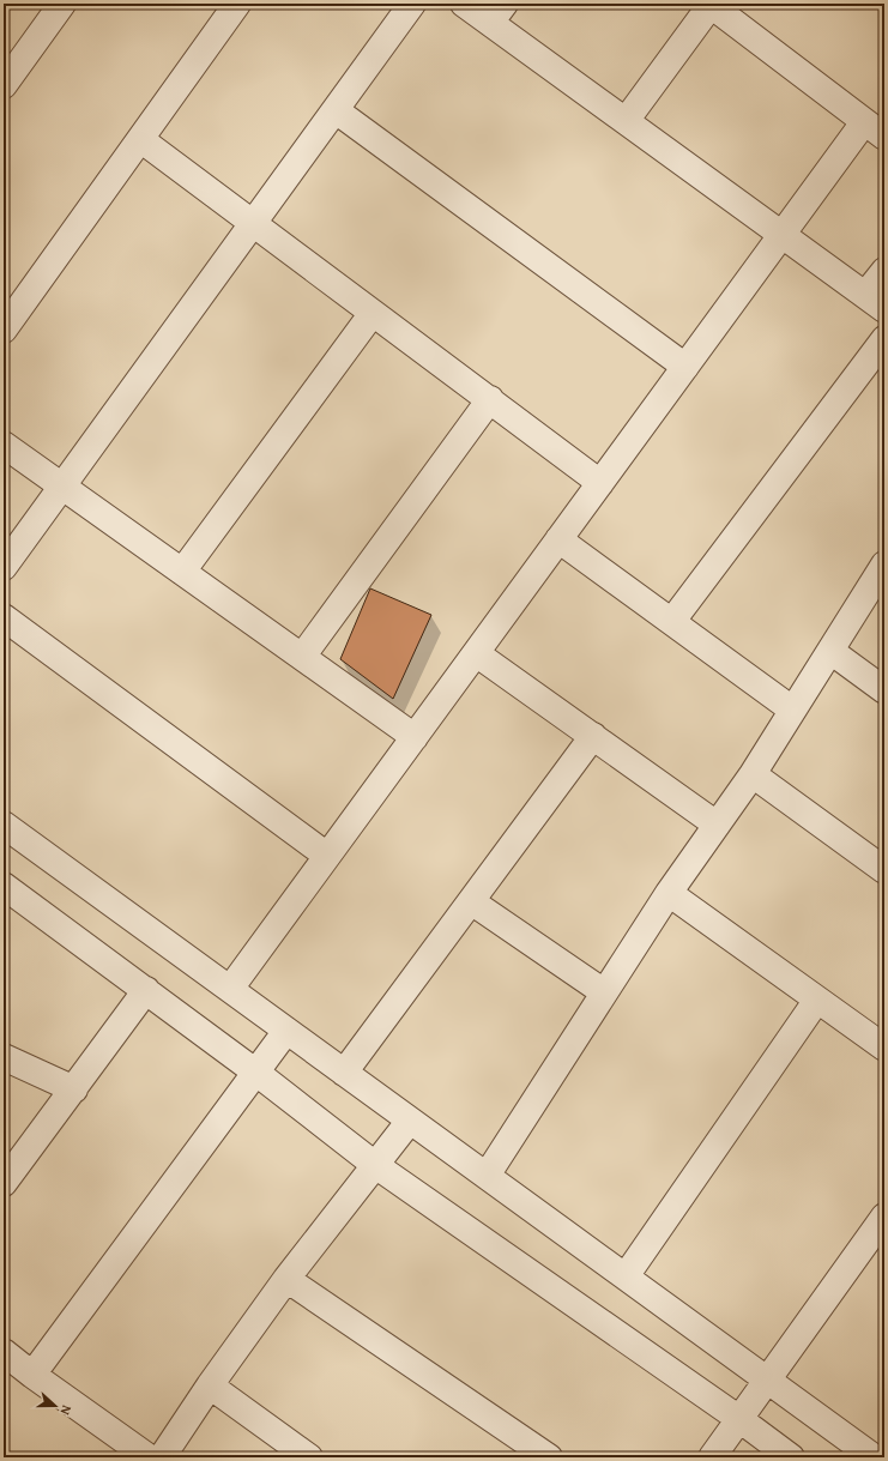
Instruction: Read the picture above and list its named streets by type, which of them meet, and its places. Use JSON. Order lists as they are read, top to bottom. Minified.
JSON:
{"north":"right"}
